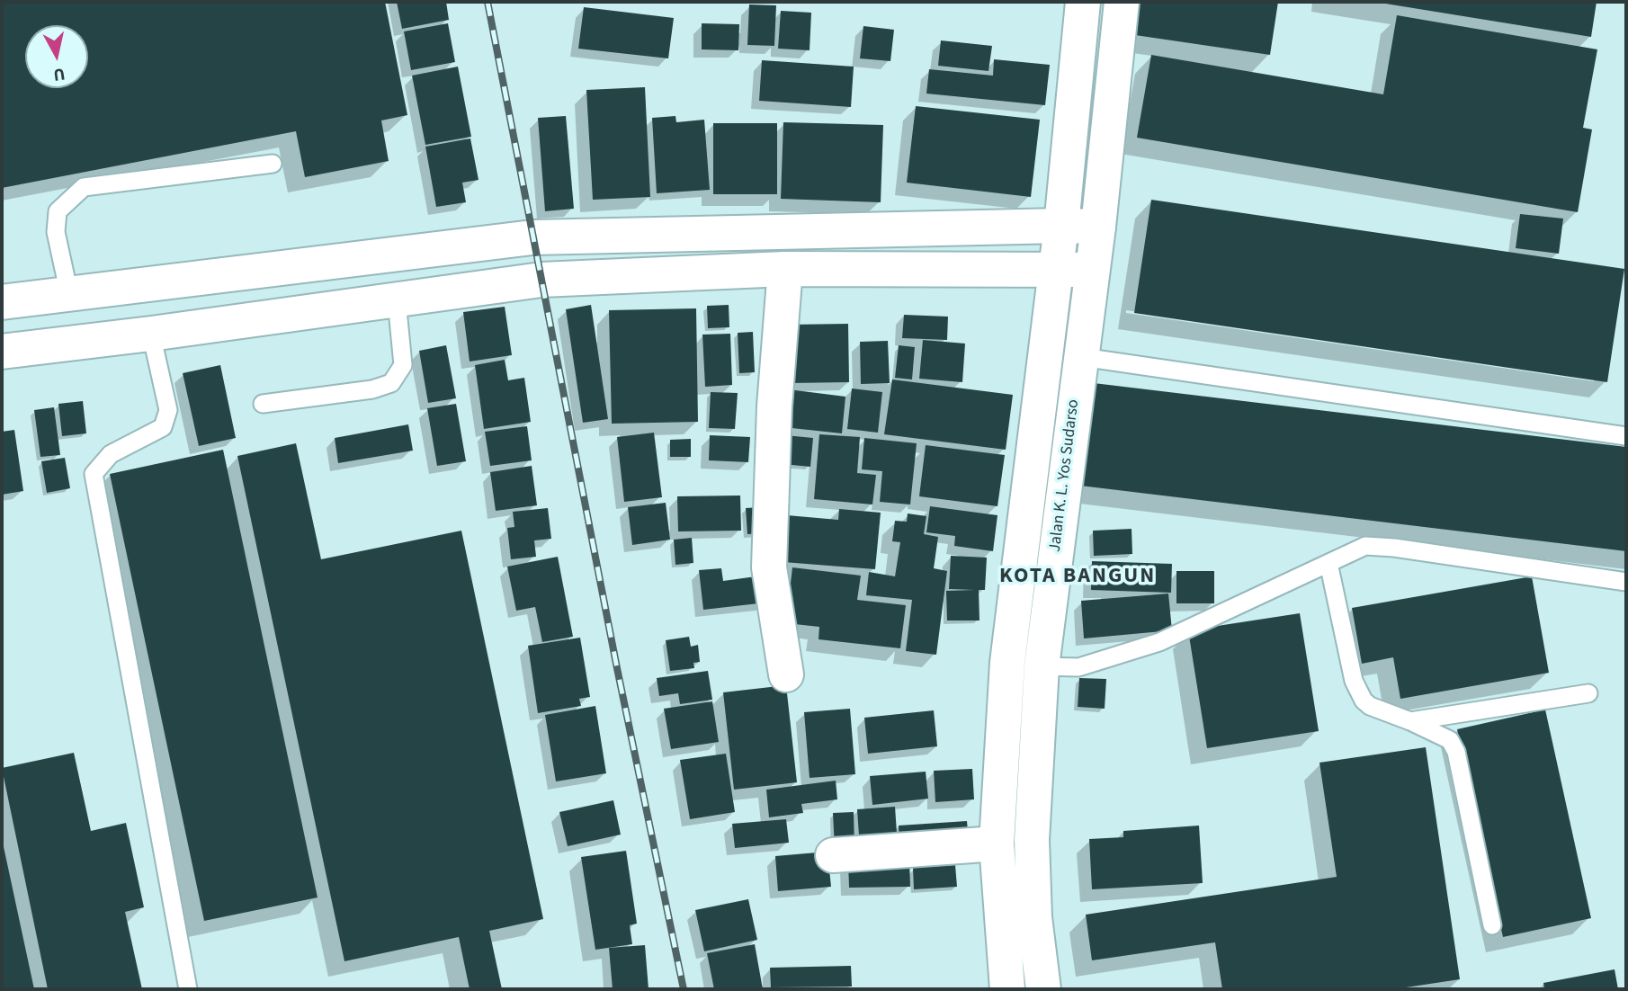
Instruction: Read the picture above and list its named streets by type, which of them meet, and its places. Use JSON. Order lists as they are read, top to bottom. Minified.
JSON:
{"streets":{"main road":["Jalan K. L. Yos Sudarso"]},"districts":["KOTA BANGUN"],"north":"bottom"}
